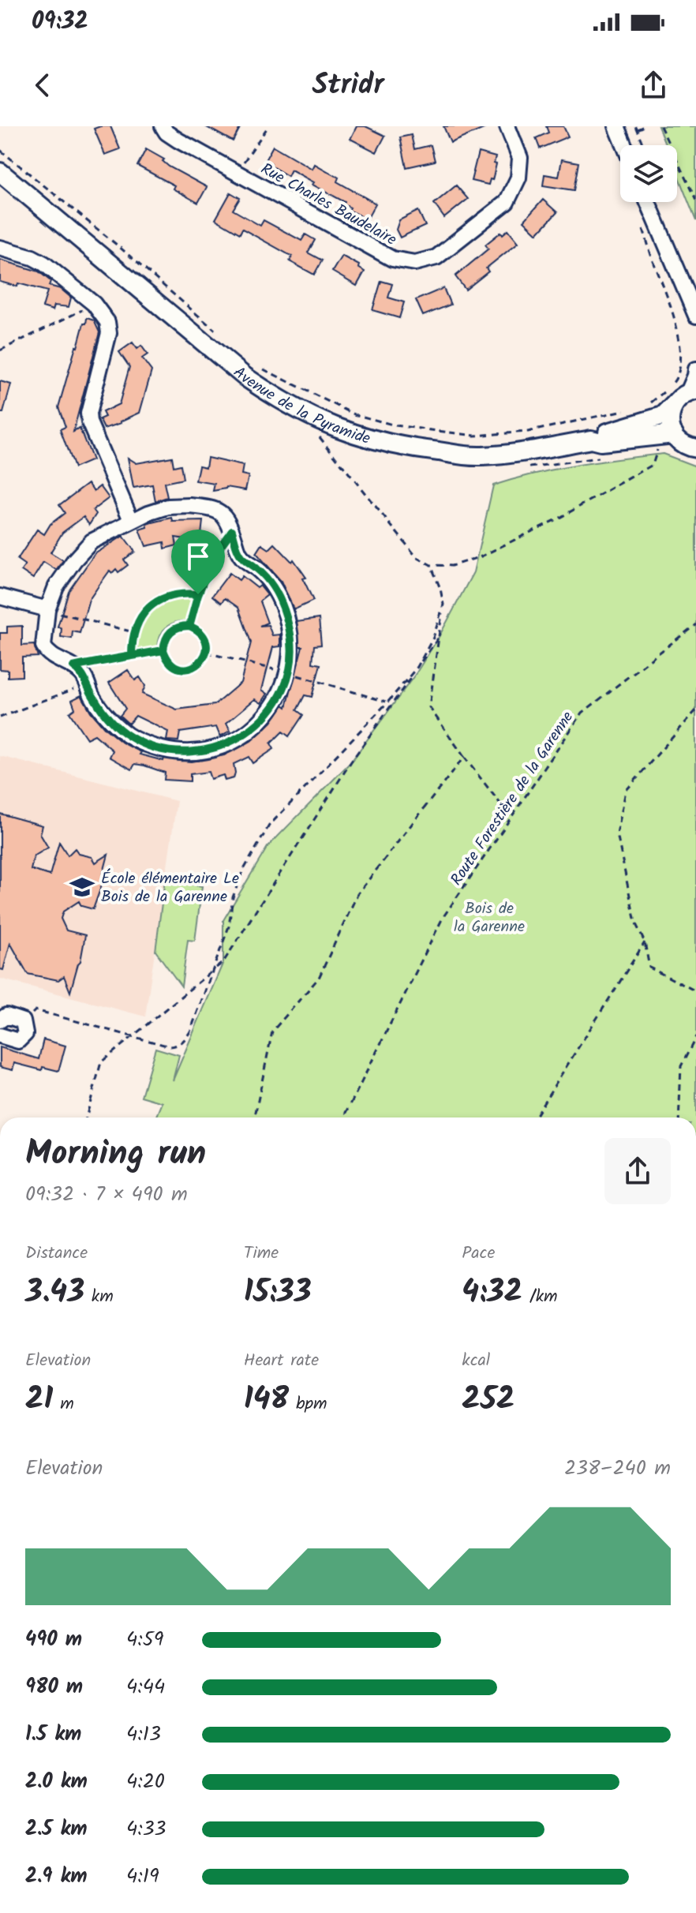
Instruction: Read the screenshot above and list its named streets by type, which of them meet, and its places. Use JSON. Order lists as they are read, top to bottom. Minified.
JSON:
{"streets":{"main road":["Avenue de la Pyramide"],"street":["Rue Charles Baudelaire"],"path":["Route Forestière de la Garenne"]},"parks":["Bois de la Garenne"],"places":{"school or university":["École élémentaire Le Bois de la Garenne"]},"page":{"status":"09:32","header":"Stridr","heading":["Morning run","09:32 · 7 × 490 m"],"stats":[["Distance","3.43 km"],["Time","15:33"],["Pace","4:32 /km"],["Elevation","21 m"],["Heart rate","148 bpm"],["kcal","252"]],"chart":["Elevation","238–240 m"],"list":[{"name":"490 m","note":"4:59"},{"name":"980 m","note":"4:44"},{"name":"1.5 km","note":"4:13"},{"name":"2.0 km","note":"4:20"},{"name":"2.5 km","note":"4:33"},{"name":"2.9 km","note":"4:19"}]}}
